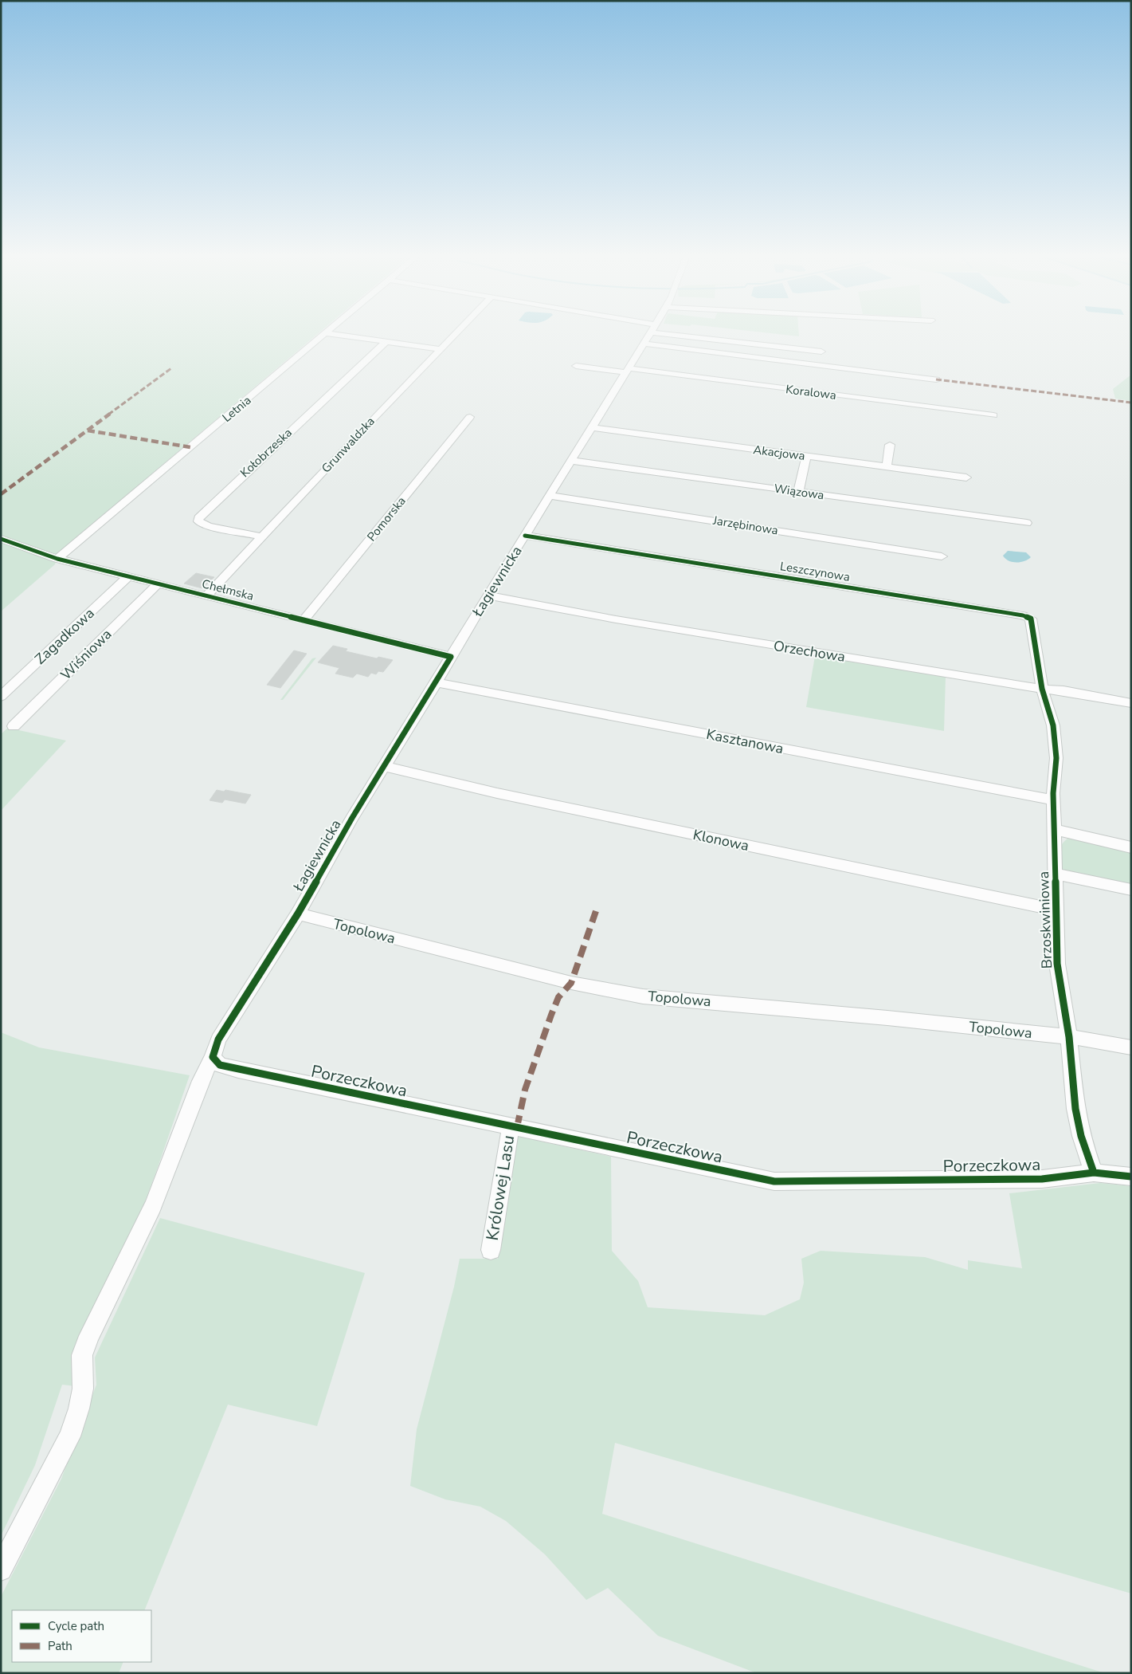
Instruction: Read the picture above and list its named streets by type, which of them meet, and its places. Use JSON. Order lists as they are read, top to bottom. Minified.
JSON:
{"streets":{"street":["Koralowa","Letnia","Grunwaldzka","Kołobrzeska","Akacjowa","Wiązowa","Pomorska","Jarzębinowa","Leszczynowa","Łagiewnicka","Chełmska","Zagadkowa","Orzechowa","Wiśniowa","Kasztanowa","Klonowa","Brzoskwiniowa","Topolowa","Porzeczkowa","Królowej Lasu"]},"crossings":[["Koralowa","Łagiewnicka"],["Letnia","Chełmska"],["Grunwaldzka","Kołobrzeska"],["Grunwaldzka","Chełmska"],["Akacjowa","Łagiewnicka"],["Wiązowa","Łagiewnicka"],["Pomorska","Chełmska"],["Jarzębinowa","Łagiewnicka"],["Leszczynowa","Łagiewnicka"],["Leszczynowa","Orzechowa"],["Leszczynowa","Brzoskwiniowa"],["Łagiewnicka","Chełmska"],["Łagiewnicka","Orzechowa"],["Łagiewnicka","Kasztanowa"],["Łagiewnicka","Klonowa"],["Łagiewnicka","Topolowa"],["Łagiewnicka","Porzeczkowa"],["Chełmska","Zagadkowa"],["Chełmska","Wiśniowa"],["Orzechowa","Brzoskwiniowa"],["Kasztanowa","Brzoskwiniowa"],["Klonowa","Brzoskwiniowa"],["Brzoskwiniowa","Topolowa"],["Brzoskwiniowa","Porzeczkowa"],["Porzeczkowa","Królowej Lasu"]],"legend":["Cycle path","Path"]}
